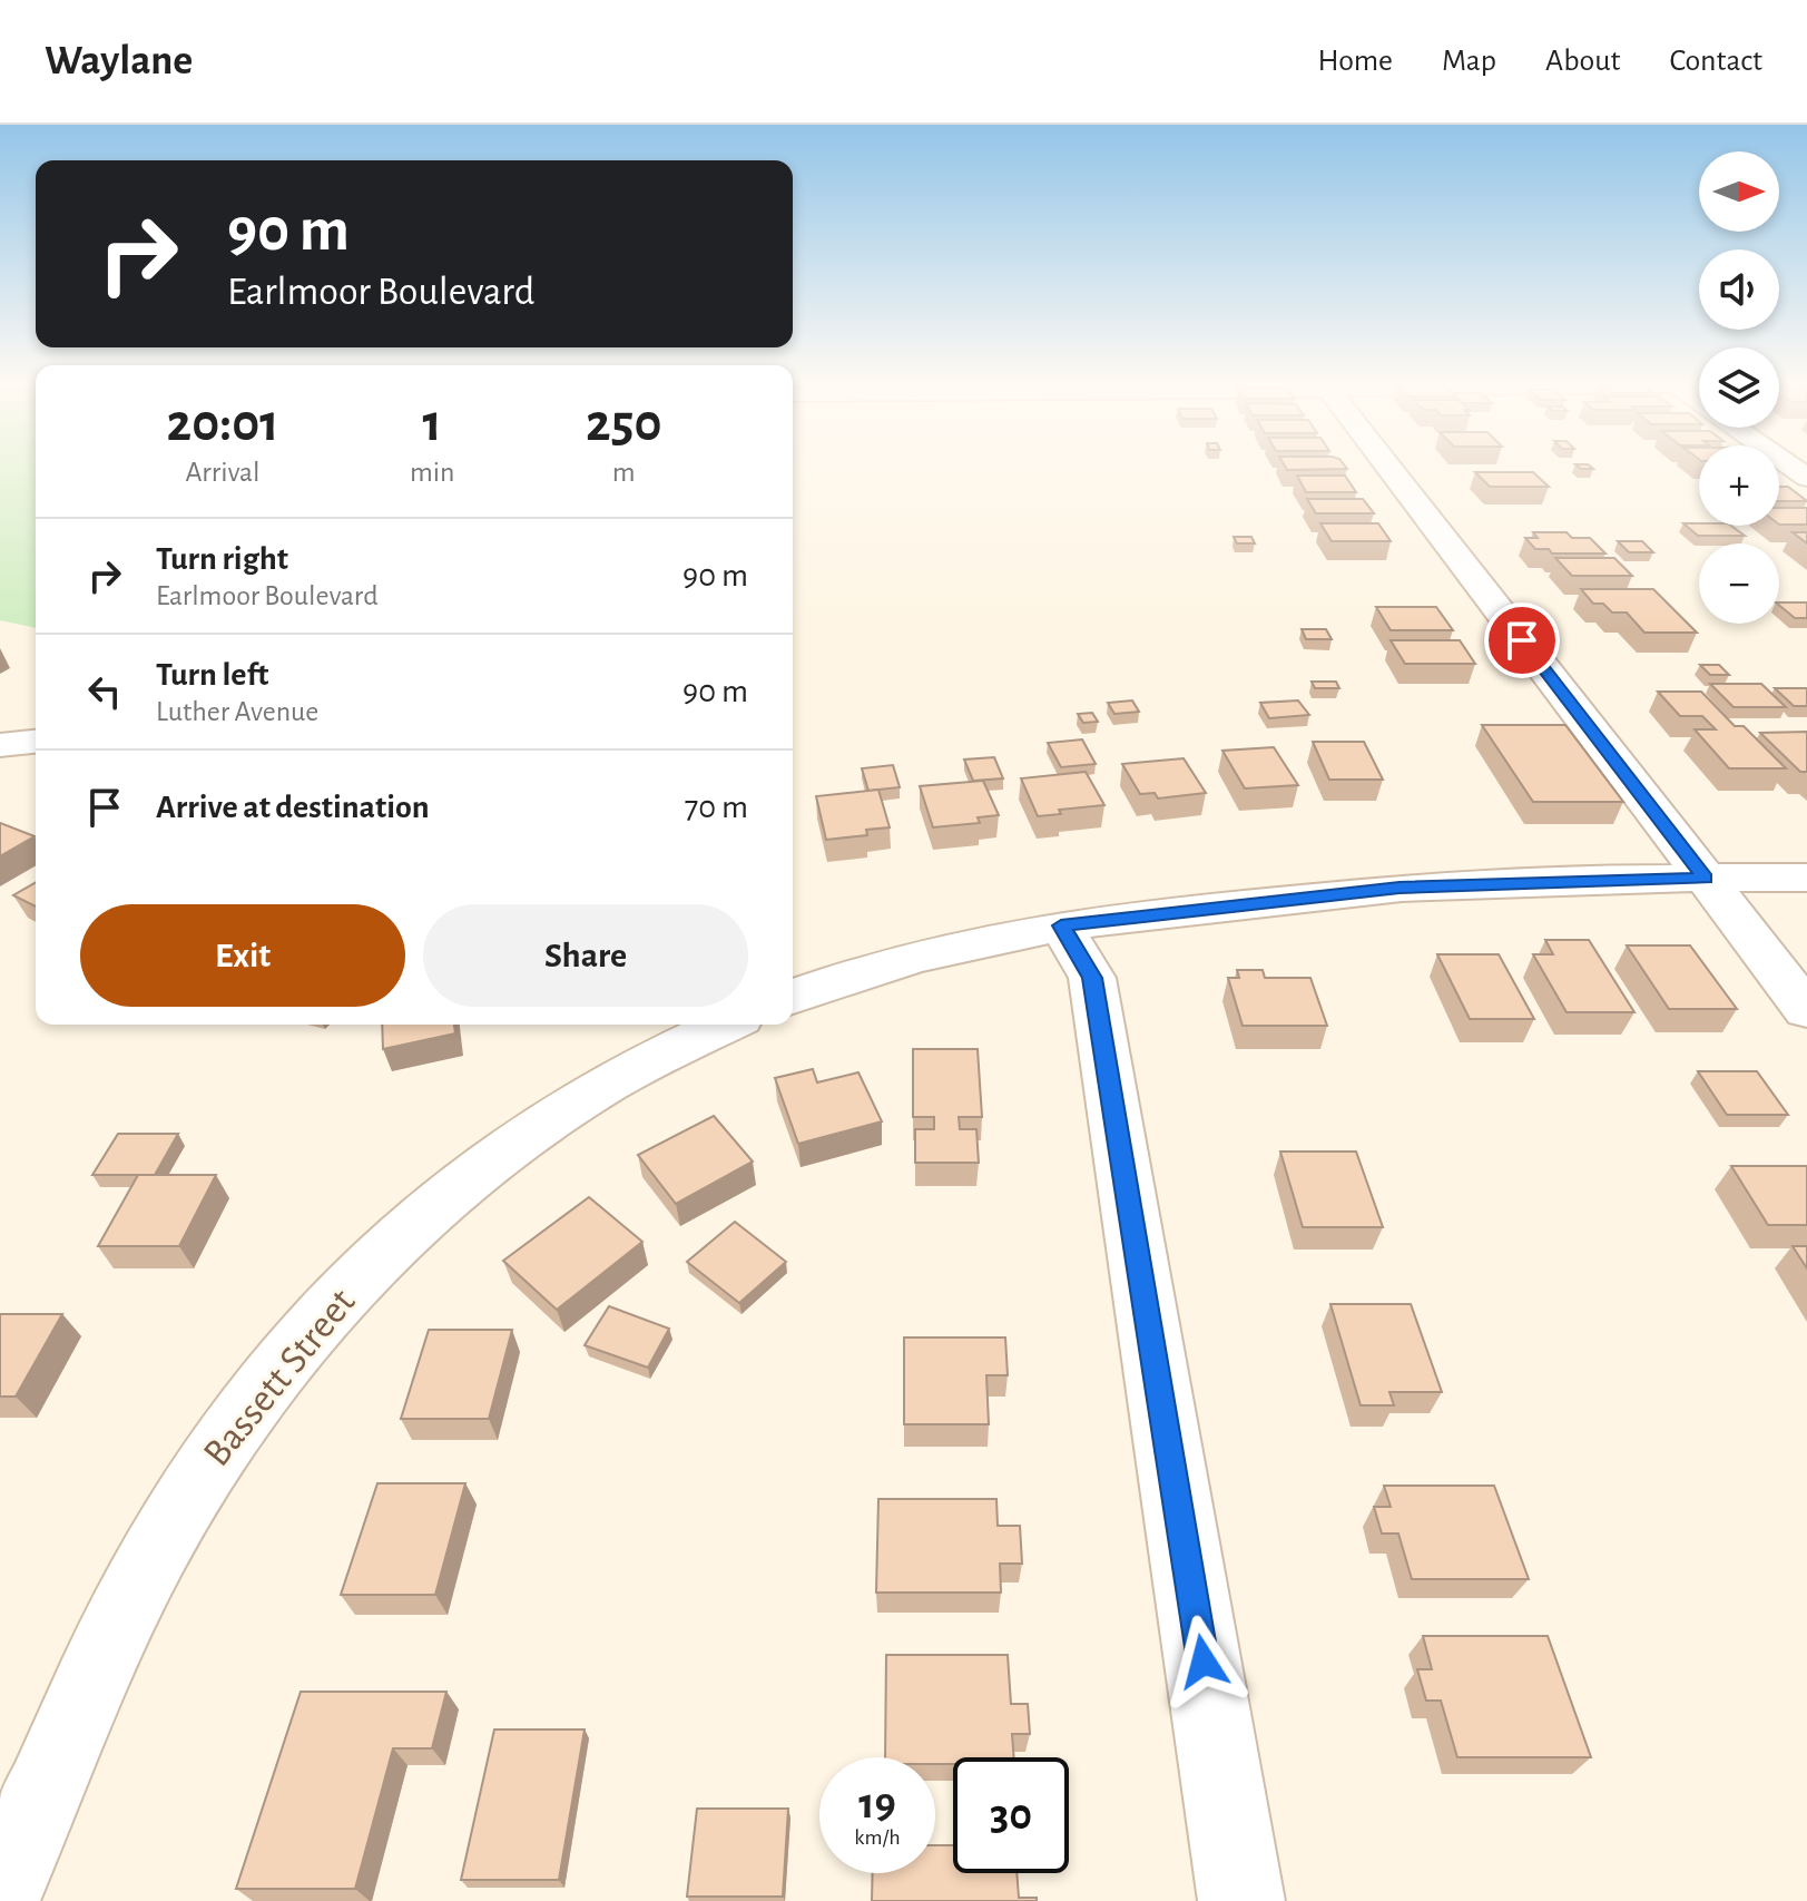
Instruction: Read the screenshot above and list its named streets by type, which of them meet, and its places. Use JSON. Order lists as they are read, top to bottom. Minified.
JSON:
{"streets":{"street":["Bassett Street"]},"north":"right","page":{"header":"Waylane","nav":["Home","Map","About","Contact"],"map_buttons":["+","−"],"turn":["90 m","Earlmoor Boulevard"],"eta":["20:01","Arrival","1","min","250","m"],"list":[{"name":"Turn right","note":"Earlmoor Boulevard","value":"90 m"},{"name":"Turn left","note":"Luther Avenue","value":"90 m"},{"name":"Arrive at destination","value":"70 m"}],"buttons":["Exit","Share"],"speed":"19 km/h","limit":"30"}}
